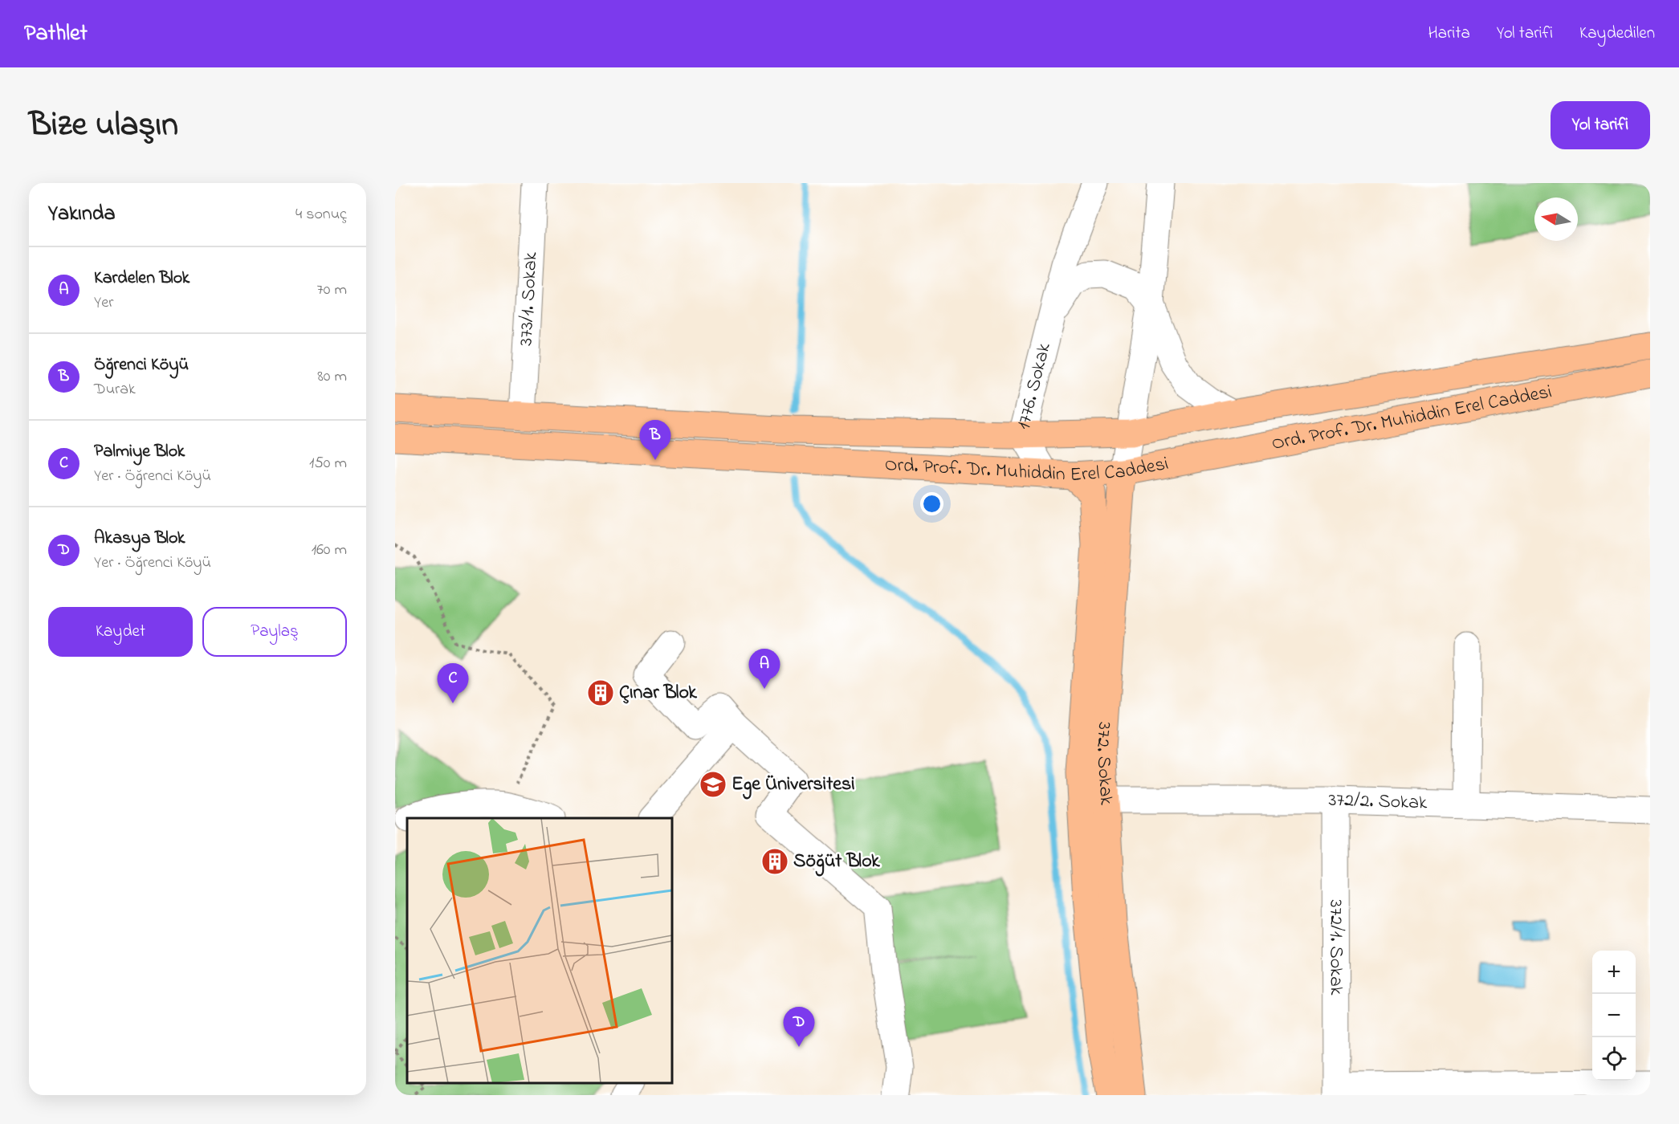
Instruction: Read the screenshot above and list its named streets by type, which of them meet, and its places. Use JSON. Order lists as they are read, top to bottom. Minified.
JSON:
{"streets":{"main road":["Ord. Prof. Dr. Muhiddin Erel Caddesi","372. Sokak"],"street":["373/1. Sokak","1776. Sokak","372/2. Sokak","372/1. Sokak"]},"crossings":[["373/1. Sokak","Ord. Prof. Dr. Muhiddin Erel Caddesi"],["1776. Sokak","Ord. Prof. Dr. Muhiddin Erel Caddesi"],["1776. Sokak","372. Sokak"],["Ord. Prof. Dr. Muhiddin Erel Caddesi","372. Sokak"],["372. Sokak","372/2. Sokak"],["372/2. Sokak","372/1. Sokak"]],"places":{"building":["Çınar Blok","Söğüt Blok"],"school or university":["Ege Üniversitesi"]},"north":"left","page":{"header":"Pathlet","nav":["Harita","Yol tarifi","Kaydedilen"],"title":"Bize ulaşın","buttons":["Yol tarifi",["Kaydet","Paylaş"]],"heading":["Yakında","4 sonuç"],"list":[{"mark":"A","name":"Kardelen Blok","note":"Yer","value":"70 m"},{"mark":"B","name":"Öğrenci Köyü","note":"Durak","value":"80 m"},{"mark":"C","name":"Palmiye Blok","note":"Yer · Öğrenci Köyü","value":"150 m"},{"mark":"D","name":"Akasya Blok","note":"Yer · Öğrenci Köyü","value":"160 m"}],"pins":["B","A","C","D"],"map_buttons":["+","−"]}}
